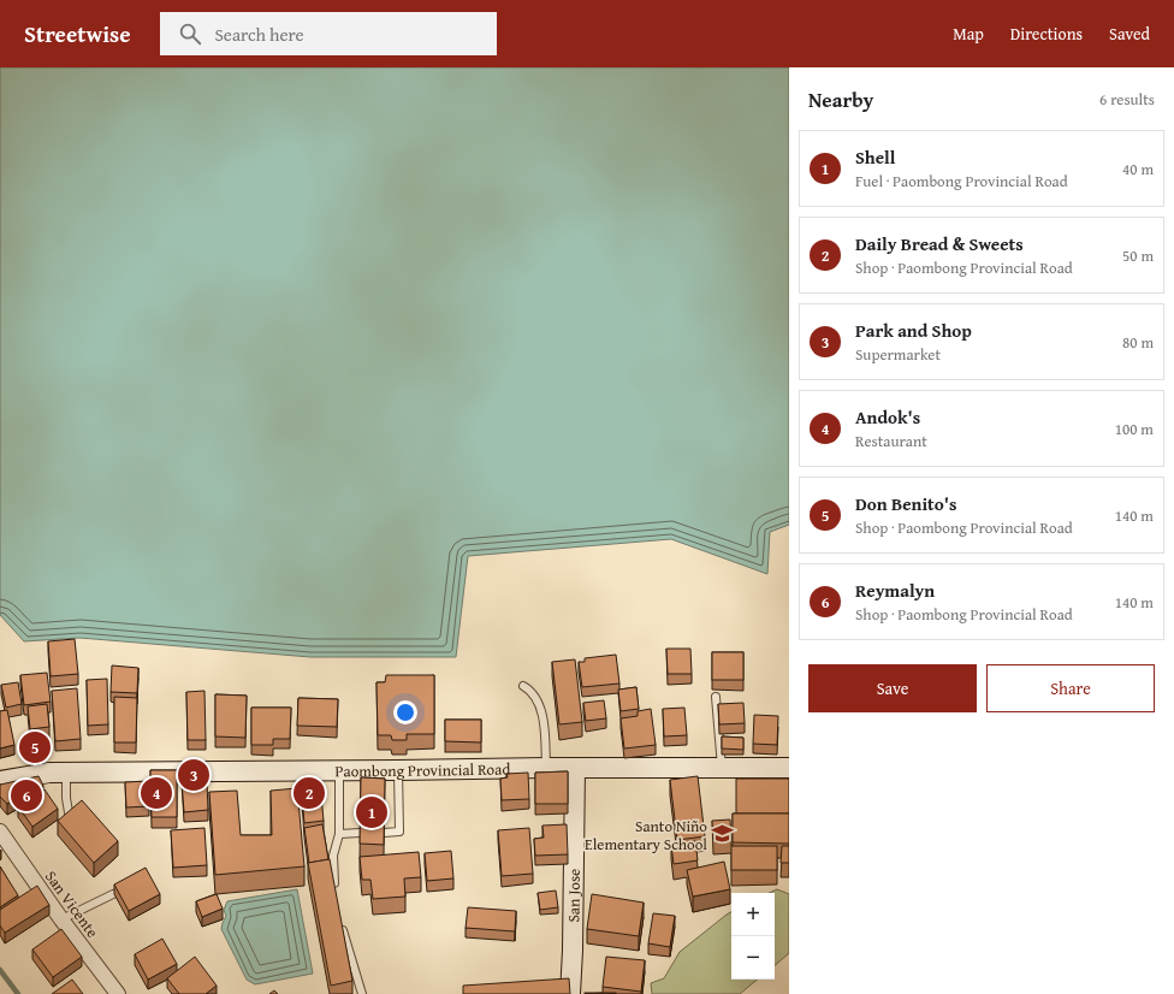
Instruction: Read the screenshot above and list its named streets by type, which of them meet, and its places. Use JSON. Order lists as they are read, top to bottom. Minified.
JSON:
{"streets":{"main road":["Paombong Provincial Road","San Jose"],"street":["San Vicente"]},"crossings":[["Paombong Provincial Road","San Jose"]],"places":{"school or university":["Santo Niño Elementary School"]},"page":{"header":"Streetwise","search":"Search here","nav":["Map","Directions","Saved"],"heading":["Nearby","6 results"],"list":[{"mark":"1","name":"Shell","note":"Fuel · Paombong Provincial Road","value":"40 m"},{"mark":"2","name":"Daily Bread & Sweets","note":"Shop · Paombong Provincial Road","value":"50 m"},{"mark":"3","name":"Park and Shop","note":"Supermarket","value":"80 m"},{"mark":"4","name":"Andok's","note":"Restaurant","value":"100 m"},{"mark":"5","name":"Don Benito's","note":"Shop · Paombong Provincial Road","value":"140 m"},{"mark":"6","name":"Reymalyn","note":"Shop · Paombong Provincial Road","value":"140 m"}],"buttons":["Save","Share"],"pins":["5","3","2","4","6","1"],"map_buttons":["+","−"]}}
